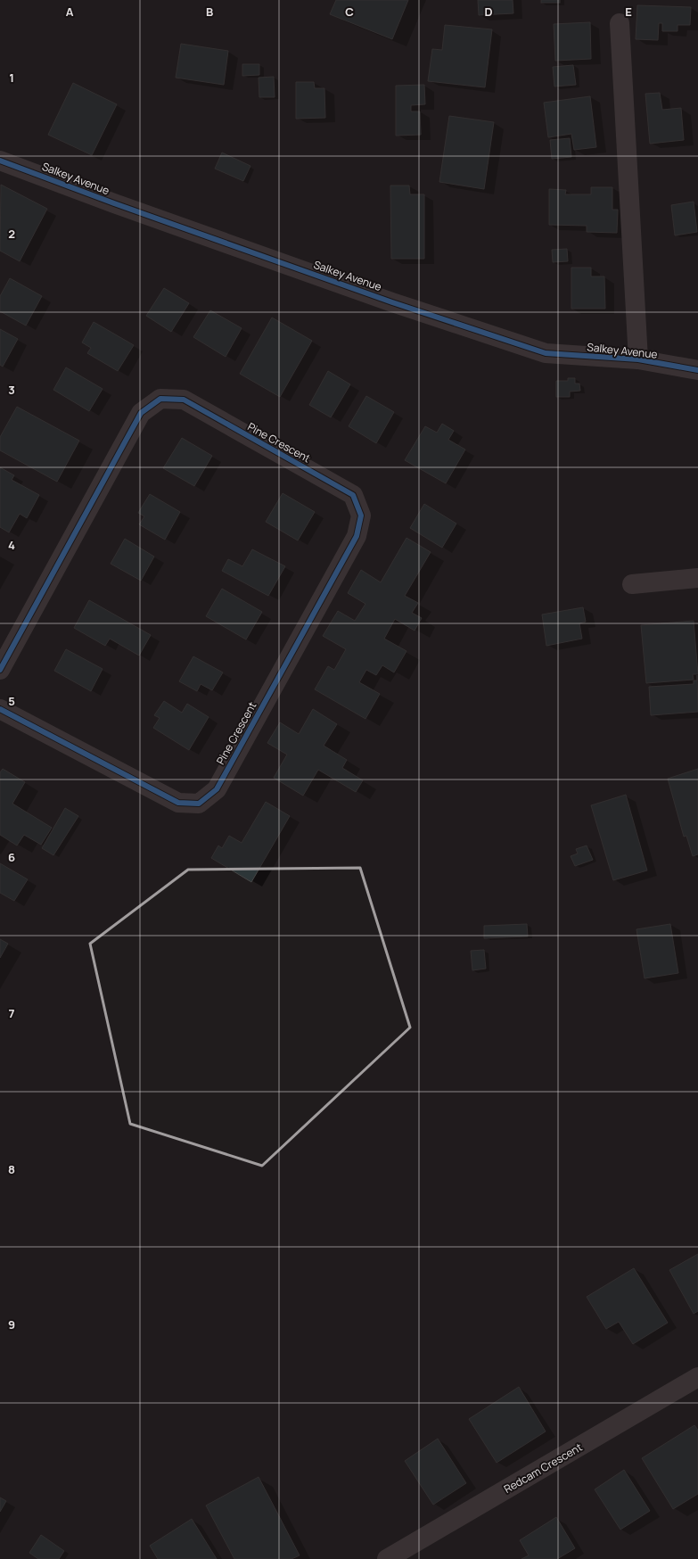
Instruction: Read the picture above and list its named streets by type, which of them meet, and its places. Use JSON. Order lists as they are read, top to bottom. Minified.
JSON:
{"streets":{"street":["Salkey Avenue","Pine Crescent","Redcam Crescent"]},"grid":{"columns":["A","B","C","D","E"],"rows":["1","2","3","4","5","6","7","8","9"]}}
